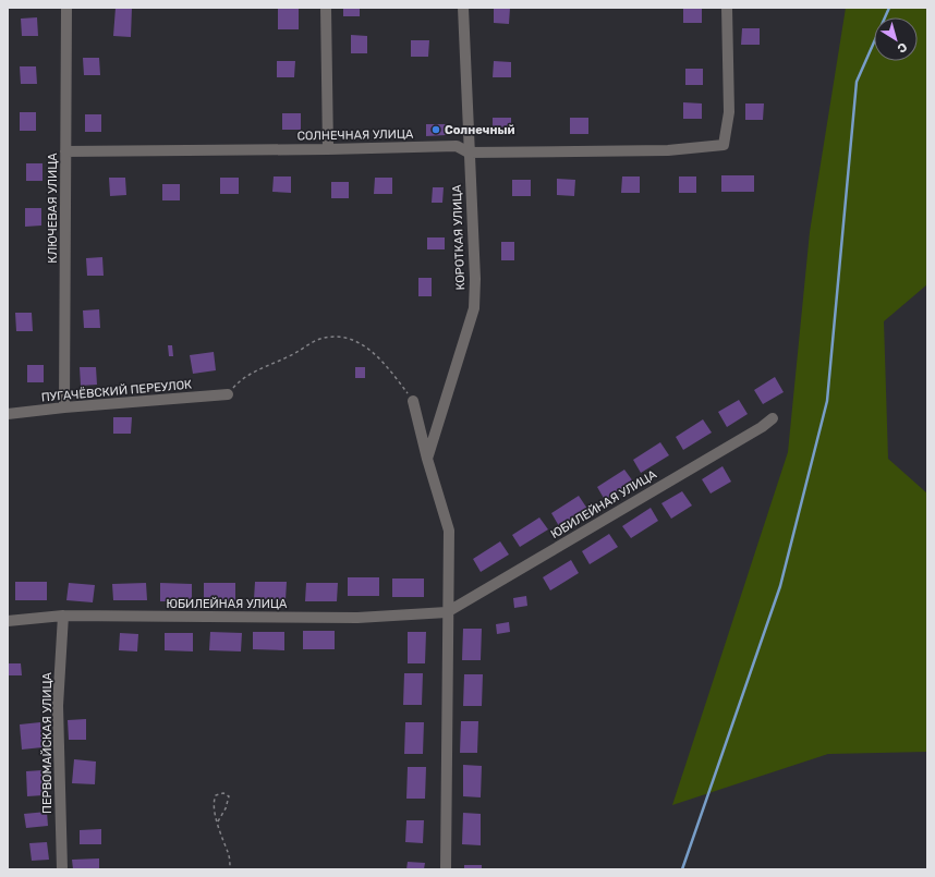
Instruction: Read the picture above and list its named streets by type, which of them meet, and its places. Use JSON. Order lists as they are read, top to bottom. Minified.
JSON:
{"streets":{"street":["СОЛНЕЧНАЯ УЛИЦА","КЛЮЧЕВАЯ УЛИЦА","КОРОТКАЯ УЛИЦА","ПУГАЧЁВСКИЙ ПЕРЕУЛОК","ЮБИЛЕЙНАЯ УЛИЦА","ПЕРВОМАЙСКАЯ УЛИЦА"]},"crossings":[["СОЛНЕЧНАЯ УЛИЦА","КЛЮЧЕВАЯ УЛИЦА"],["СОЛНЕЧНАЯ УЛИЦА","КОРОТКАЯ УЛИЦА"],["КЛЮЧЕВАЯ УЛИЦА","ПУГАЧЁВСКИЙ ПЕРЕУЛОК"],["ЮБИЛЕЙНАЯ УЛИЦА","ПЕРВОМАЙСКАЯ УЛИЦА"]],"places":["Солнечный"],"north":"bottom right"}
